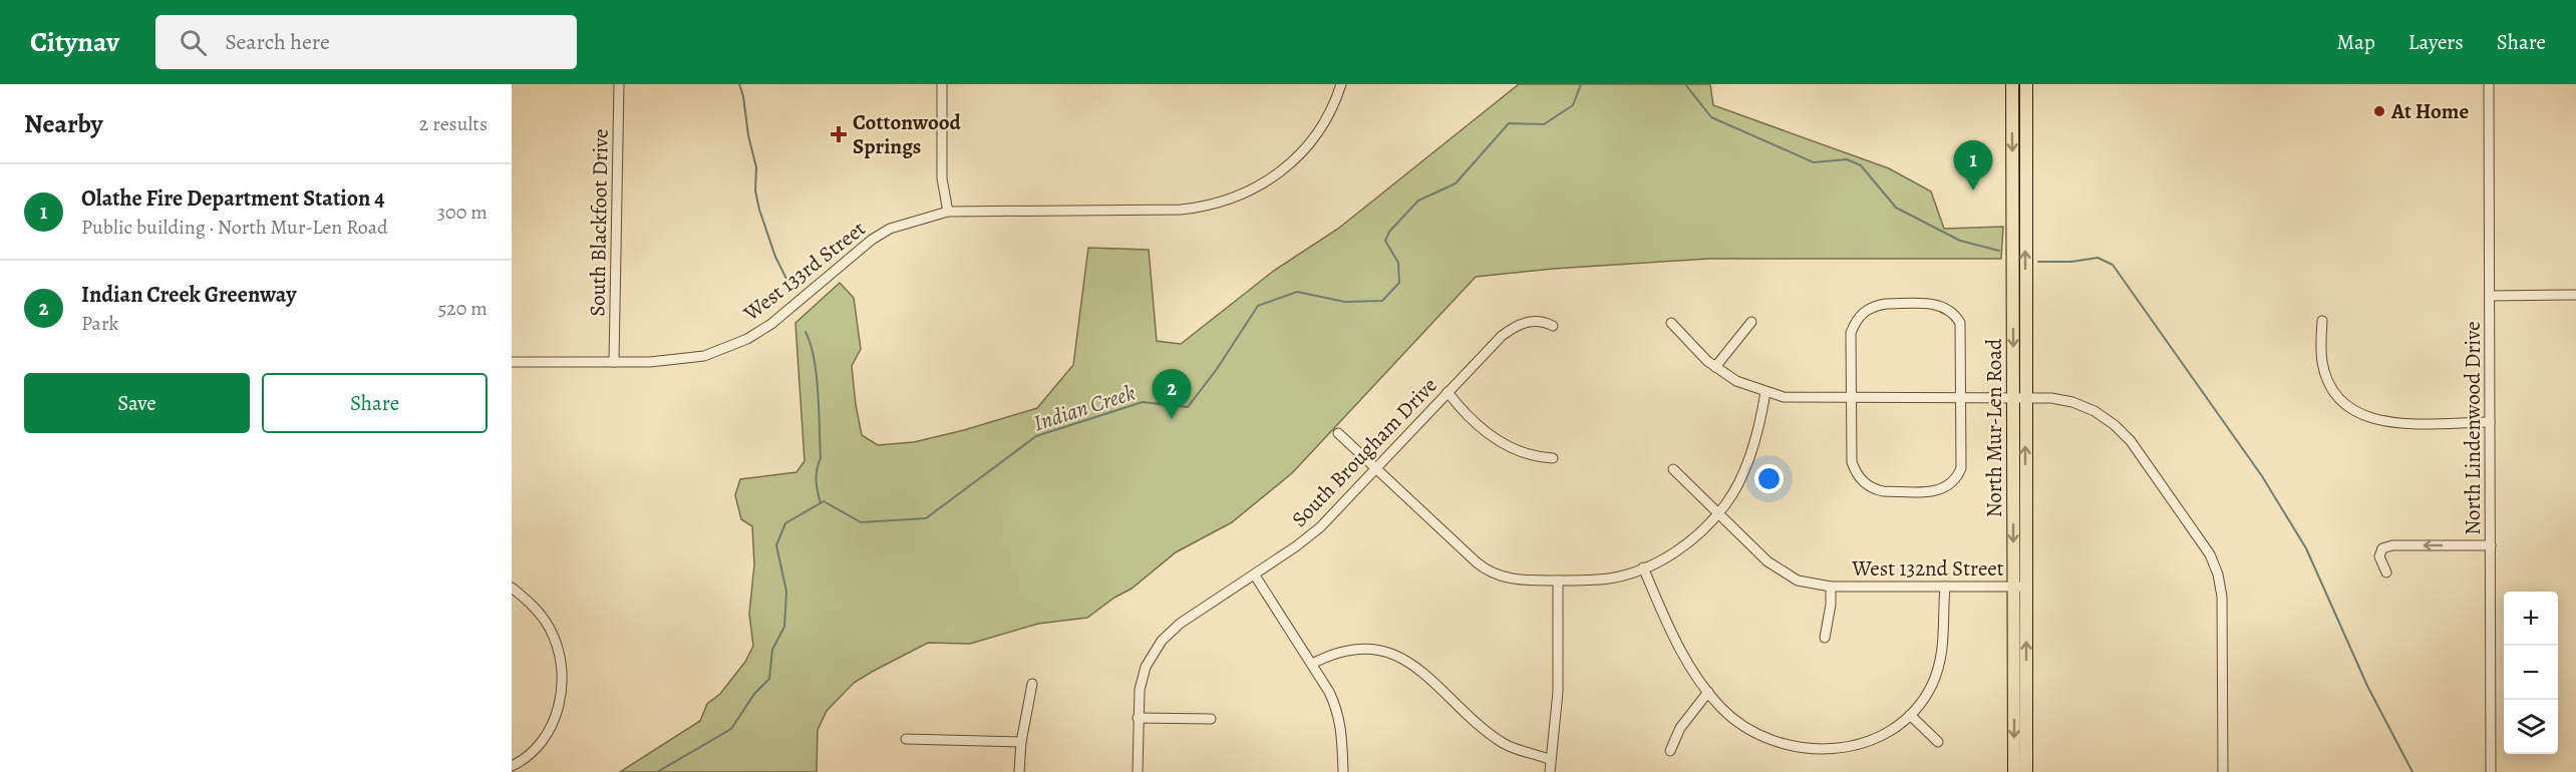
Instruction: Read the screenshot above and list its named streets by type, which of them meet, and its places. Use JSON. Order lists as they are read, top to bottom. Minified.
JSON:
{"streets":{"main road":["North Mur-Len Road"],"street":["South Blackfoot Drive","West 133rd Street","North Lindenwood Drive","South Brougham Drive","West 132nd Street"]},"crossings":[["South Blackfoot Drive","West 133rd Street"],["North Mur-Len Road","West 132nd Street"]],"water":["Indian Creek"],"places":{"other":["At Home"],"health":["Cottonwood Springs"]},"page":{"header":"Citynav","search":"Search here","nav":["Map","Layers","Share"],"heading":["Nearby","2 results"],"pins":["1","2"],"list":[{"mark":"1","name":"Olathe Fire Department Station 4","note":"Public building · North Mur-Len Road","value":"300 m"},{"mark":"2","name":"Indian Creek Greenway","note":"Park","value":"520 m"}],"buttons":["Save","Share"],"map_buttons":["+","−"]}}
